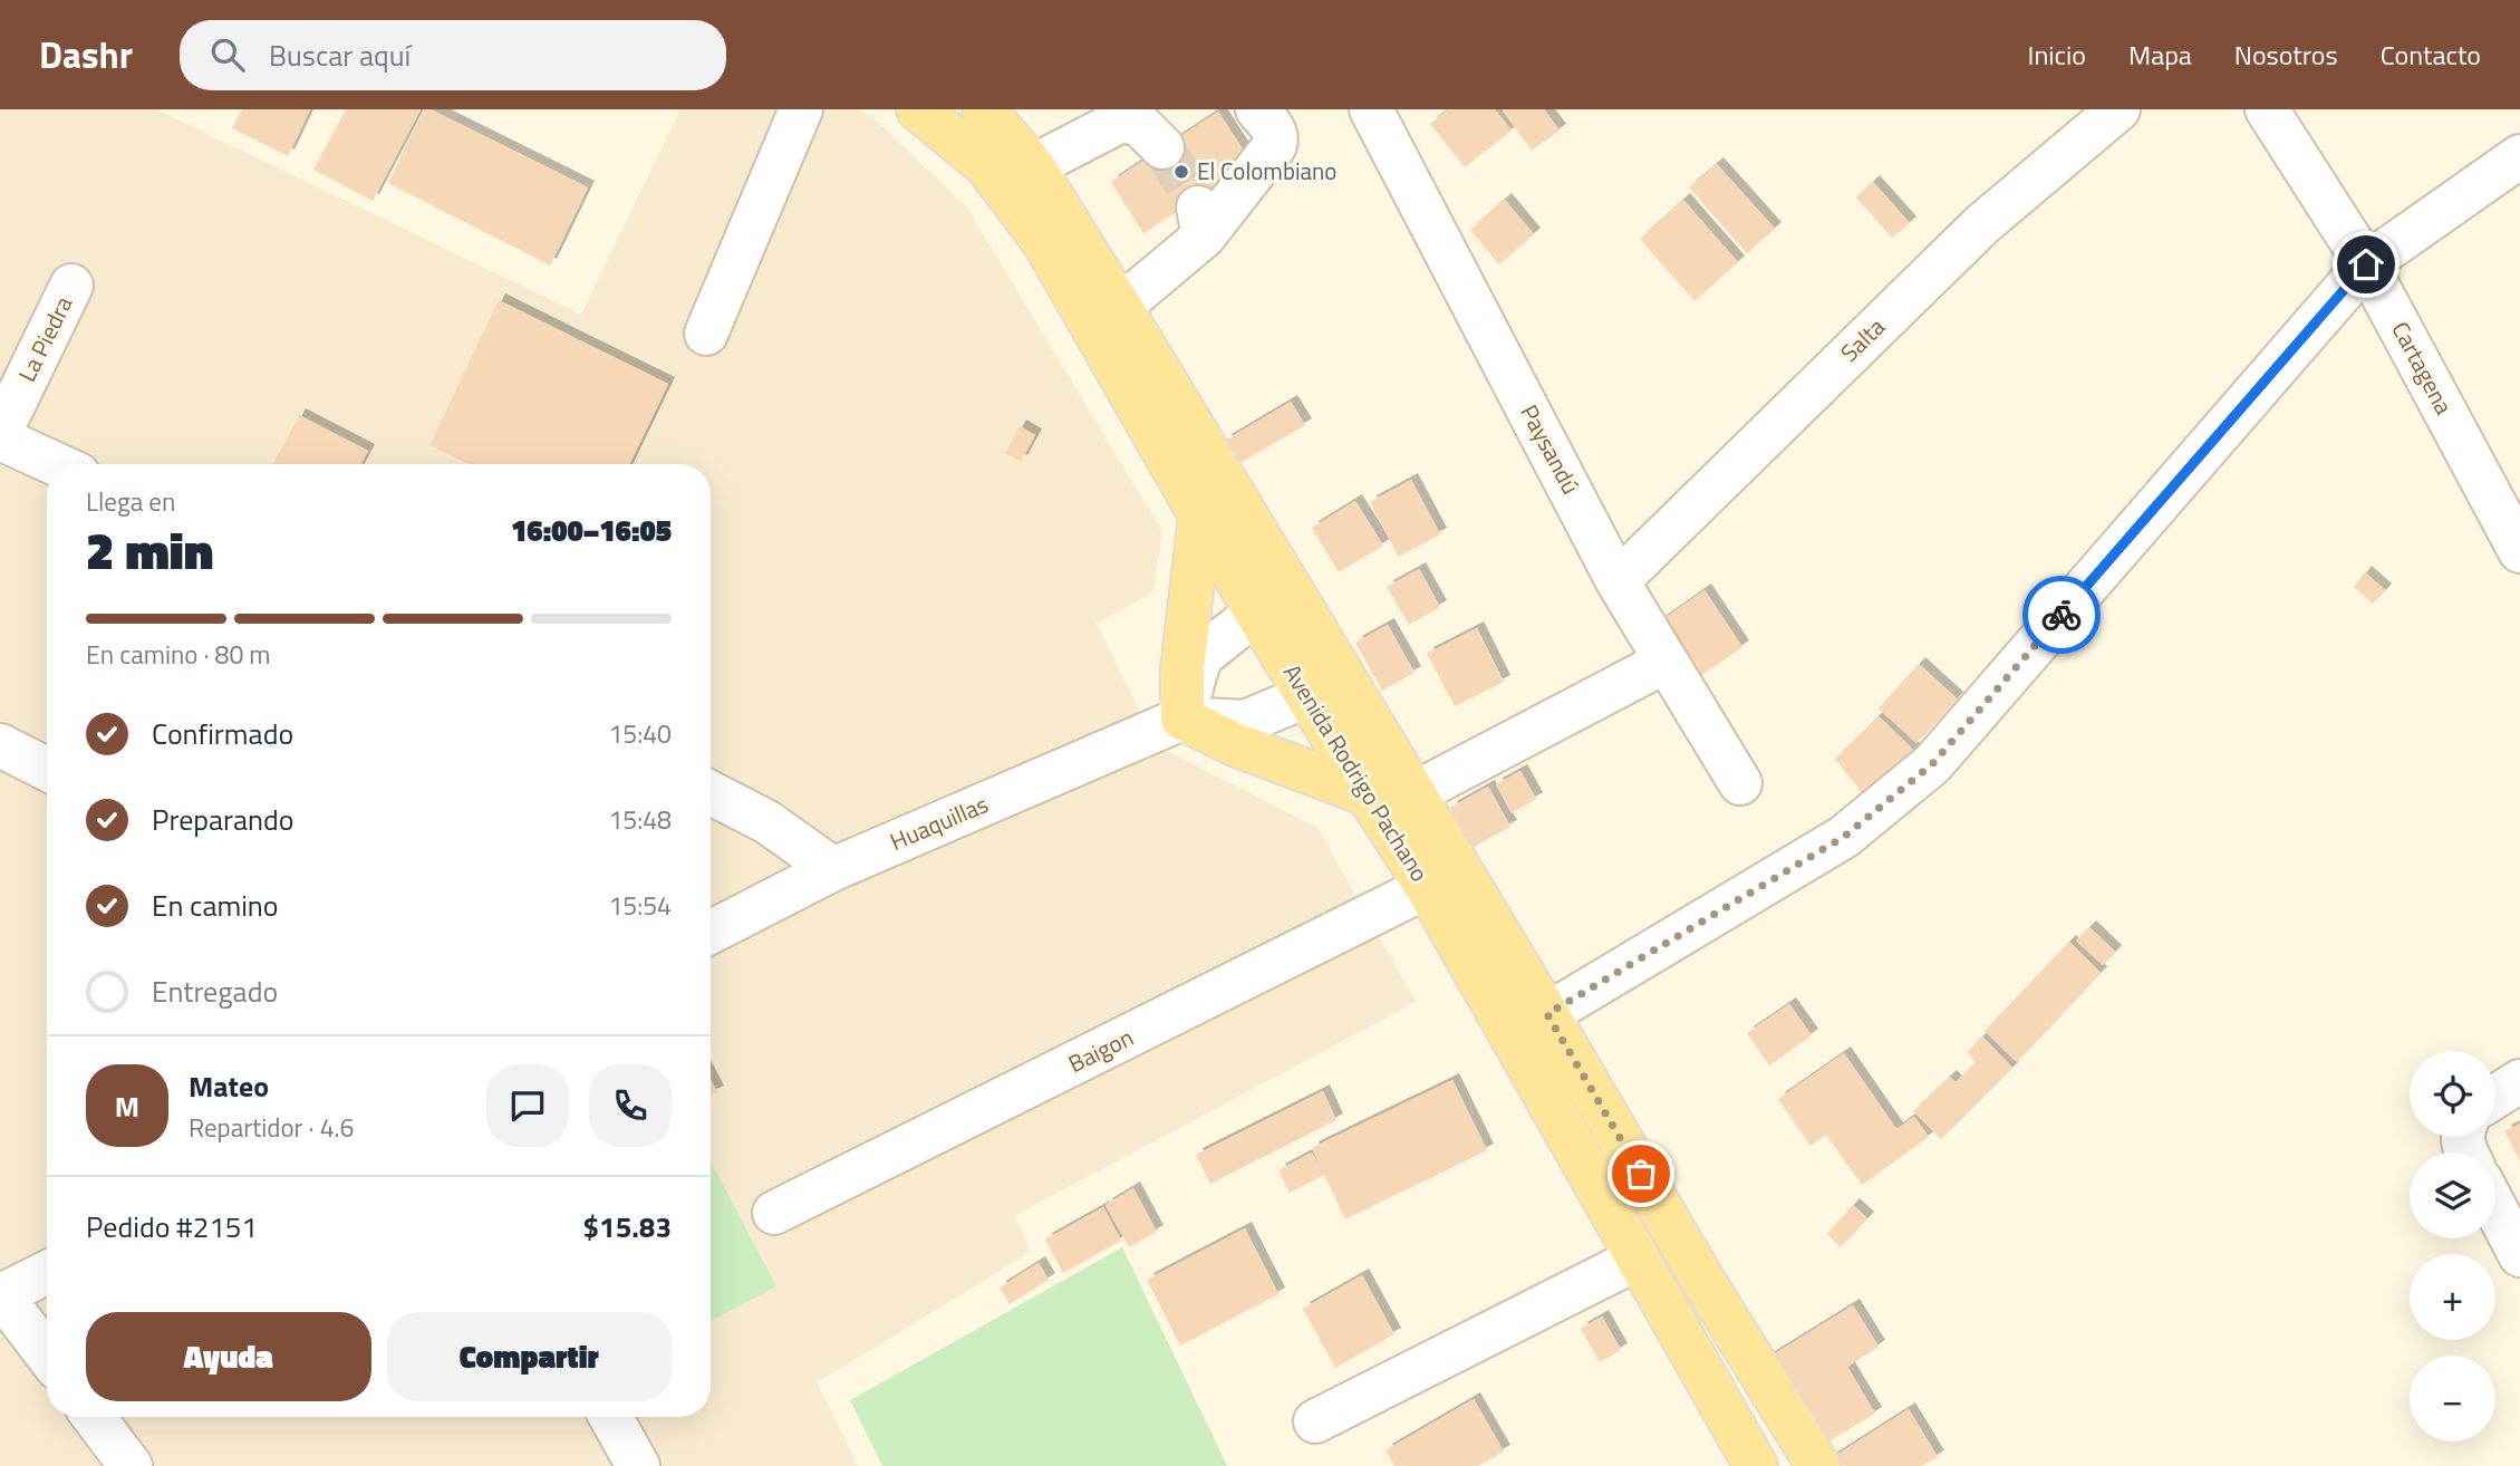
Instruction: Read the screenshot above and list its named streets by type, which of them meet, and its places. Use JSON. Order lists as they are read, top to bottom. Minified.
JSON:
{"streets":{"main road":["Avenida Rodrigo Pachano"],"street":["La Piedra","Salta","Cartagena","Paysandú","Huaquillas","Baigon"]},"crossings":[["Salta","Paysandú"],["Avenida Rodrigo Pachano","Baigon"]],"places":["El Colombiano"],"page":{"header":"Dashr","search":"Buscar aquí","nav":["Inicio","Mapa","Nosotros","Contacto"],"heading":["2 min","Llega en","16:00–16:05"],"panel":["Mateo","Repartidor · 4.6","Pedido #2151","$15.83"],"bar":"En camino · 80 m","list":[["Confirmado","15:40"],["Preparando","15:48"],["En camino","15:54"],"Entregado"],"map_buttons":["+","−"],"round":"M","buttons":["Ayuda","Compartir"]}}
